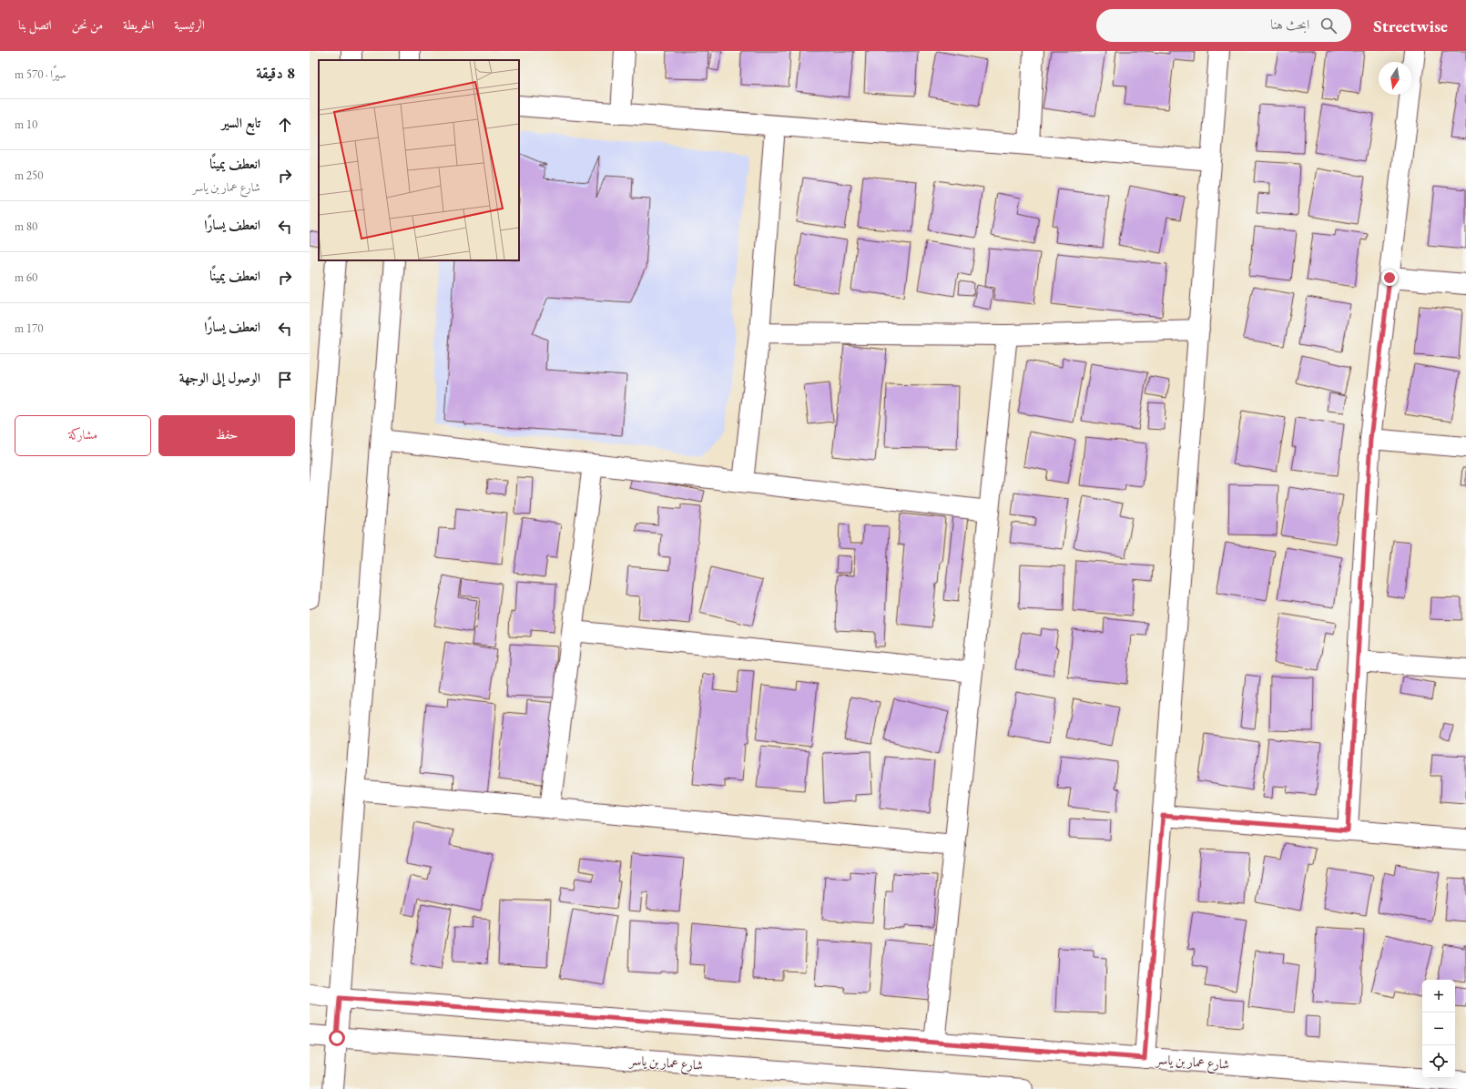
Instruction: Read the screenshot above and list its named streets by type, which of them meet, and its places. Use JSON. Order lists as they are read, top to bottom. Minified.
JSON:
{"streets":{"street":["شارع عمار بن ياسر"]},"north":"bottom","page":{"header":"Streetwise","search":"ابحث هنا","nav":["الرئيسية","الخريطة","من نحن","اتصل بنا"],"heading":["8 دقيقة","سيرًا · 570 m"],"list":[["تابع السير","10 m"],["انعطف يمينًا","شارع عمار بن ياسر","250 m"],["انعطف يسارًا","80 m"],["انعطف يمينًا","60 m"],["انعطف يسارًا","170 m"],"الوصول إلى الوجهة"],"buttons":["حفظ","مشاركة"],"map_buttons":["+","−"]}}
